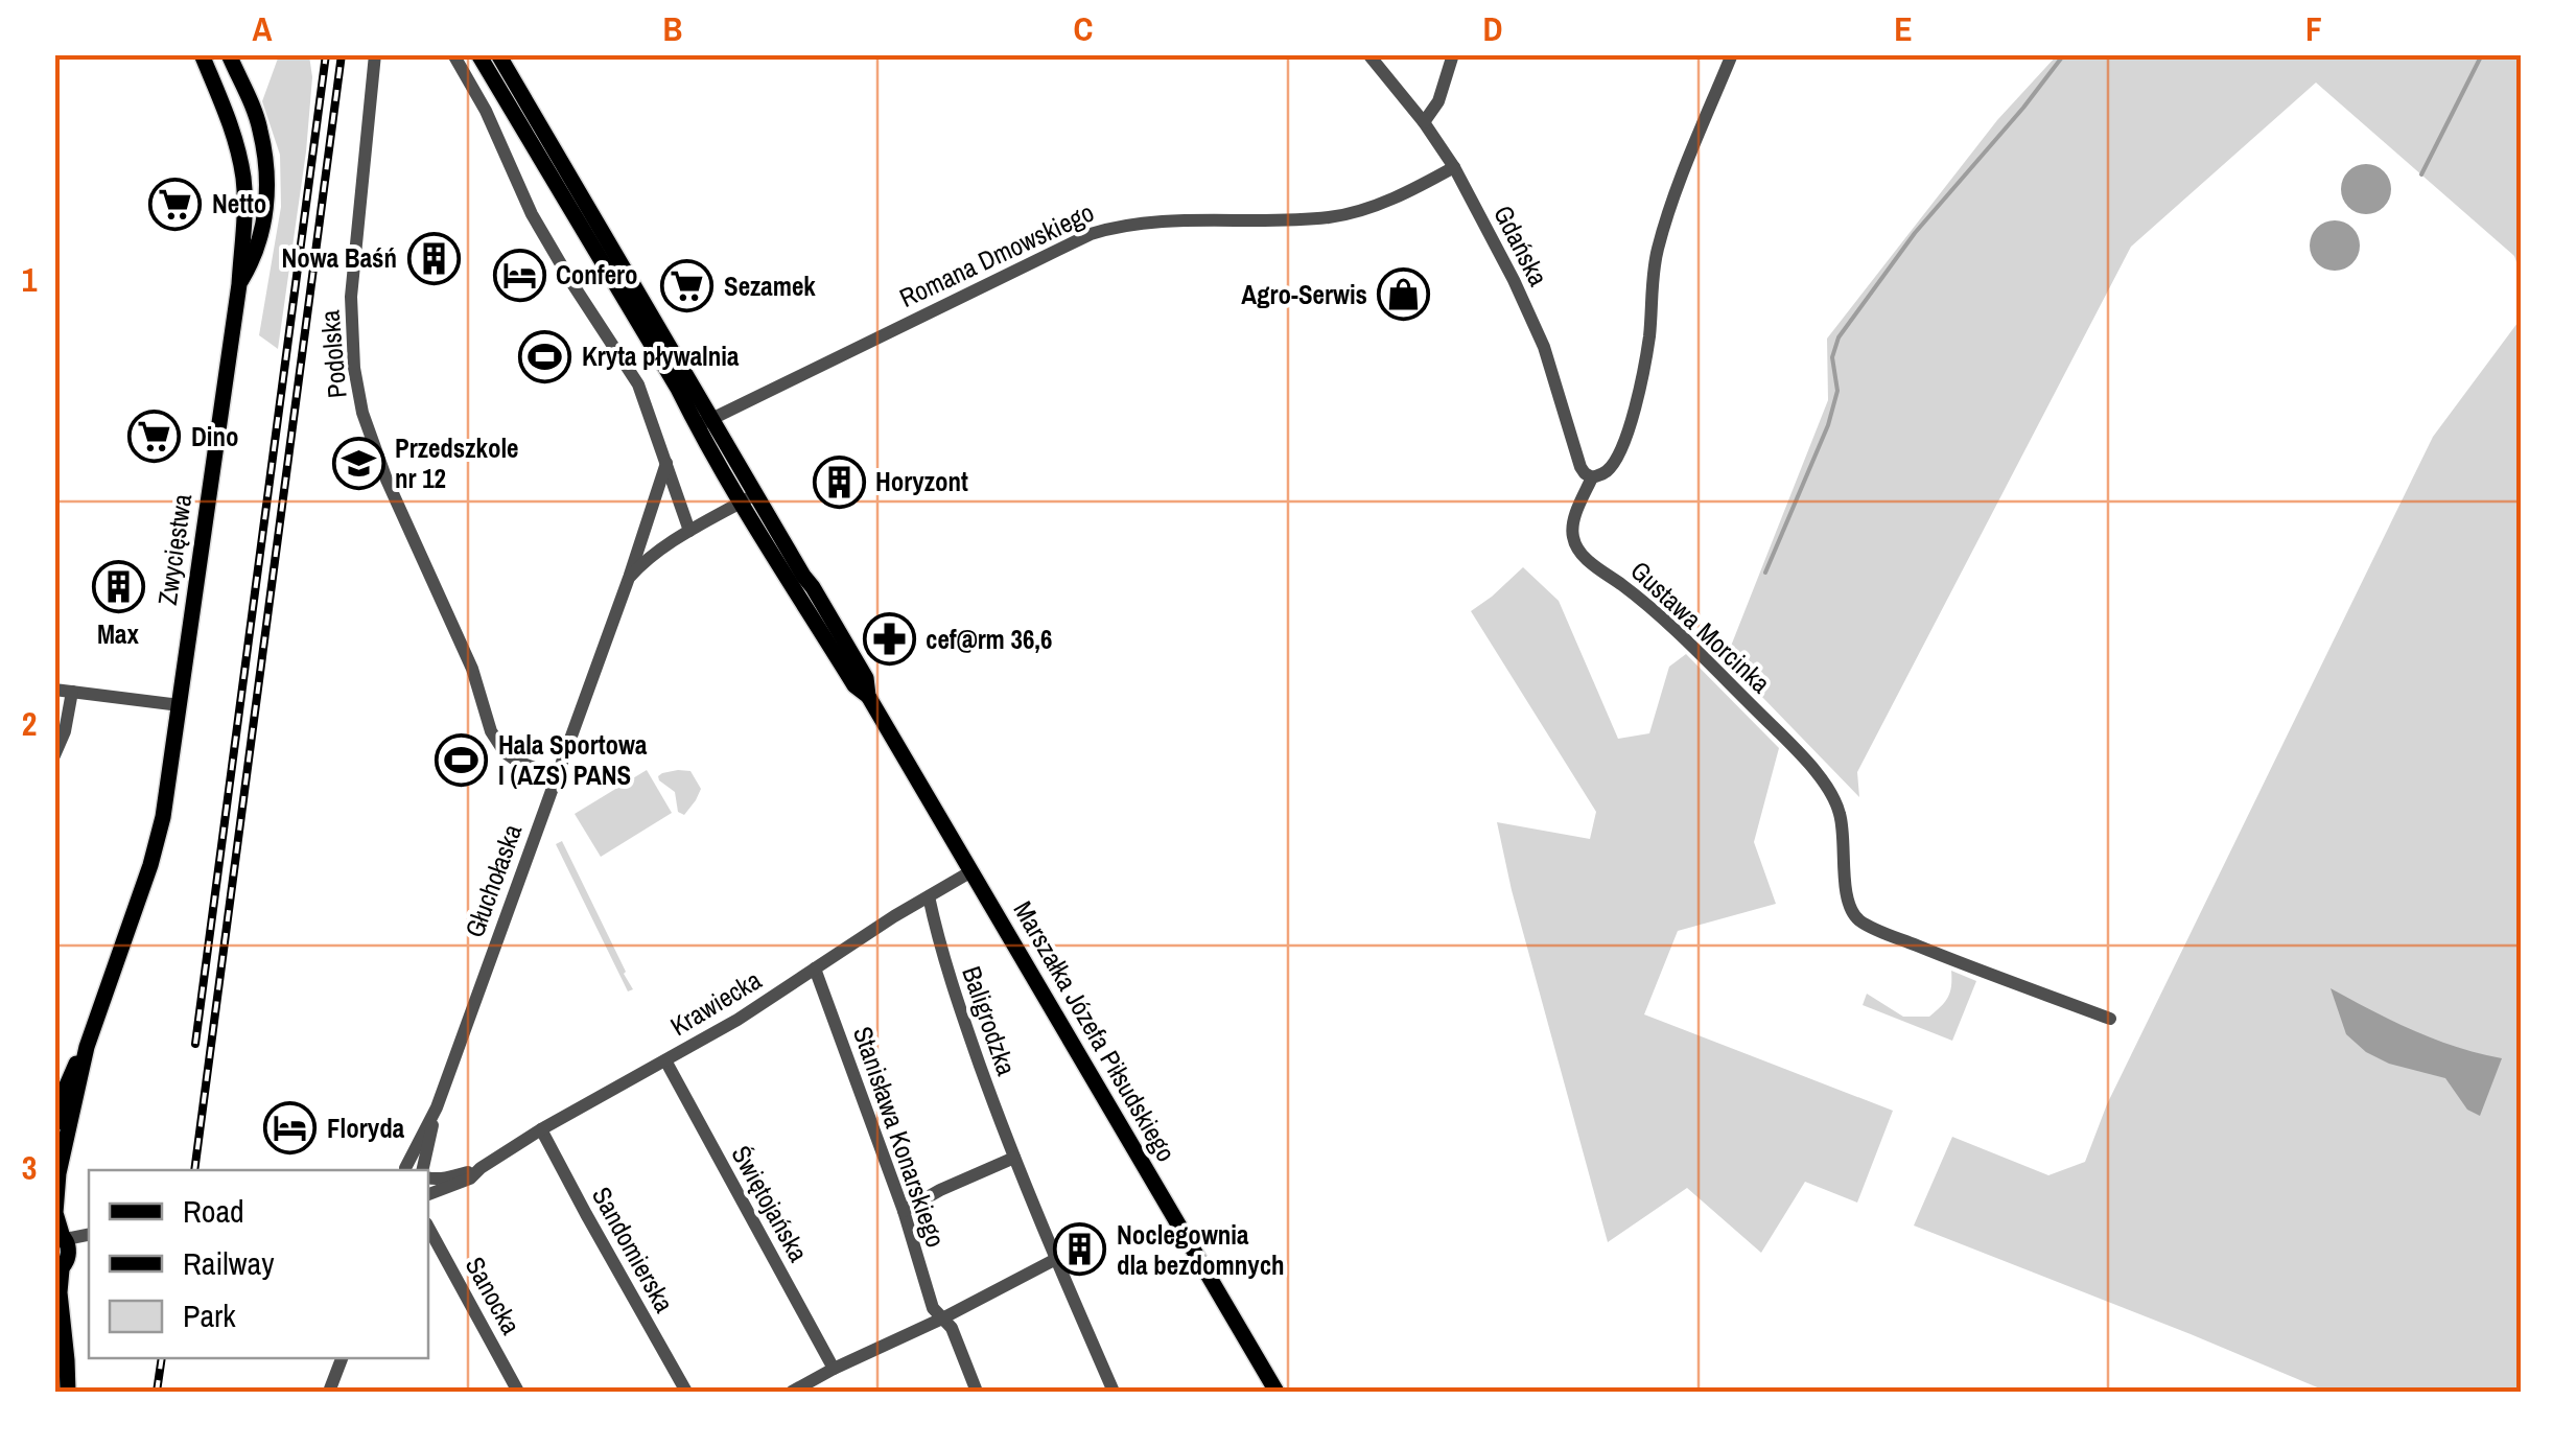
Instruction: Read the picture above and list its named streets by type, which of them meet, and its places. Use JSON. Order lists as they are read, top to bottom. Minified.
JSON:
{"streets":{"main road":["Zwycięstwa","Marszałka Józefa Piłsudskiego"],"street":["Gdańska","Romana Dmowskiego","Podolska","Gustawa Morcinka","Głuchołaska","Krawiecka","Baligrodzka","Stanisława Konarskiego","Świętojańska","Sandomierska","Sanocka"]},"crossings":[["Gdańska","Romana Dmowskiego"],["Gdańska","Gustawa Morcinka"],["Romana Dmowskiego","Marszałka Józefa Piłsudskiego"],["Podolska","Głuchołaska"],["Krawiecka","Baligrodzka"],["Krawiecka","Marszałka Józefa Piłsudskiego"],["Krawiecka","Stanisława Konarskiego"],["Krawiecka","Świętojańska"],["Krawiecka","Sandomierska"]],"places":{"supermarket":["Netto","Sezamek","Dino"],"building":["Nowa Baśń","Horyzont","Max","Noclegownia dla bezdomnych"],"hotel":["Confero","Floryda"],"shop":["Agro-Serwis"],"sports":["Kryta pływalnia","Hala Sportowa I (AZS) PANS"],"school or university":["Przedszkole nr 12"],"pharmacy":["cef@rm 36,6"]},"legend":["Road","Railway","Park"],"grid":{"columns":["A","B","C","D","E","F"],"rows":["1","2","3"]}}
